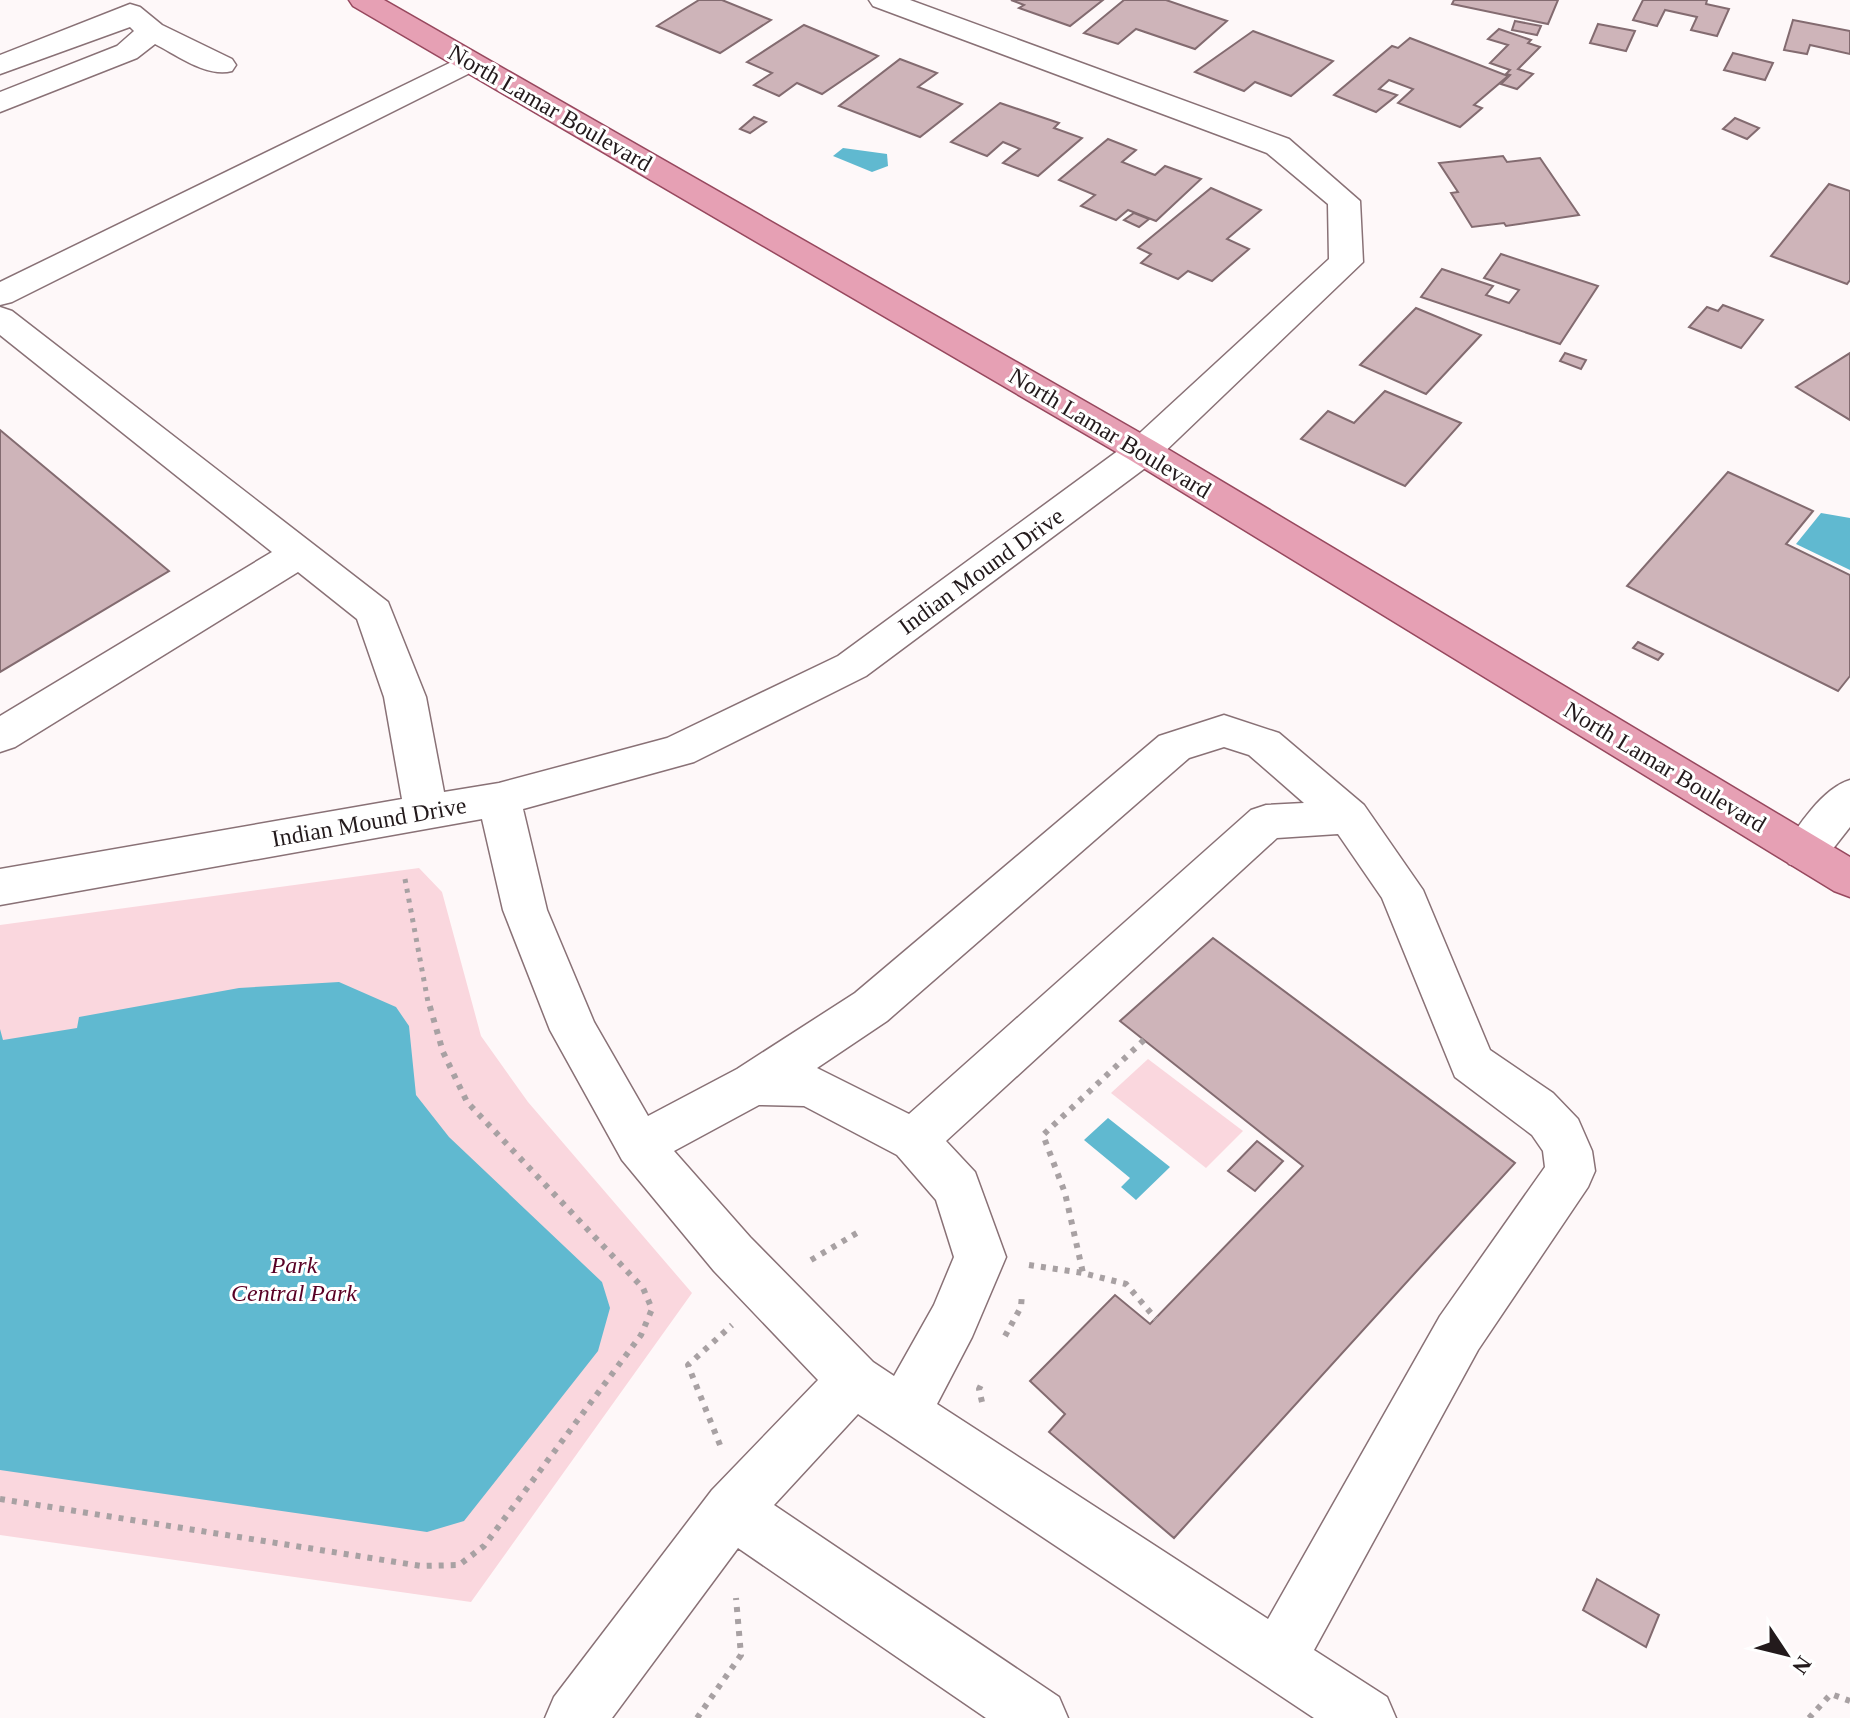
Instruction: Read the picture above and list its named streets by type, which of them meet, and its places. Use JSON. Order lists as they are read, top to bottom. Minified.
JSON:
{"streets":{"main road":["North Lamar Boulevard"],"street":["Indian Mound Drive"]},"crossings":[["North Lamar Boulevard","Indian Mound Drive"]],"parks":["Park Central Park"],"north":"bottom right"}
